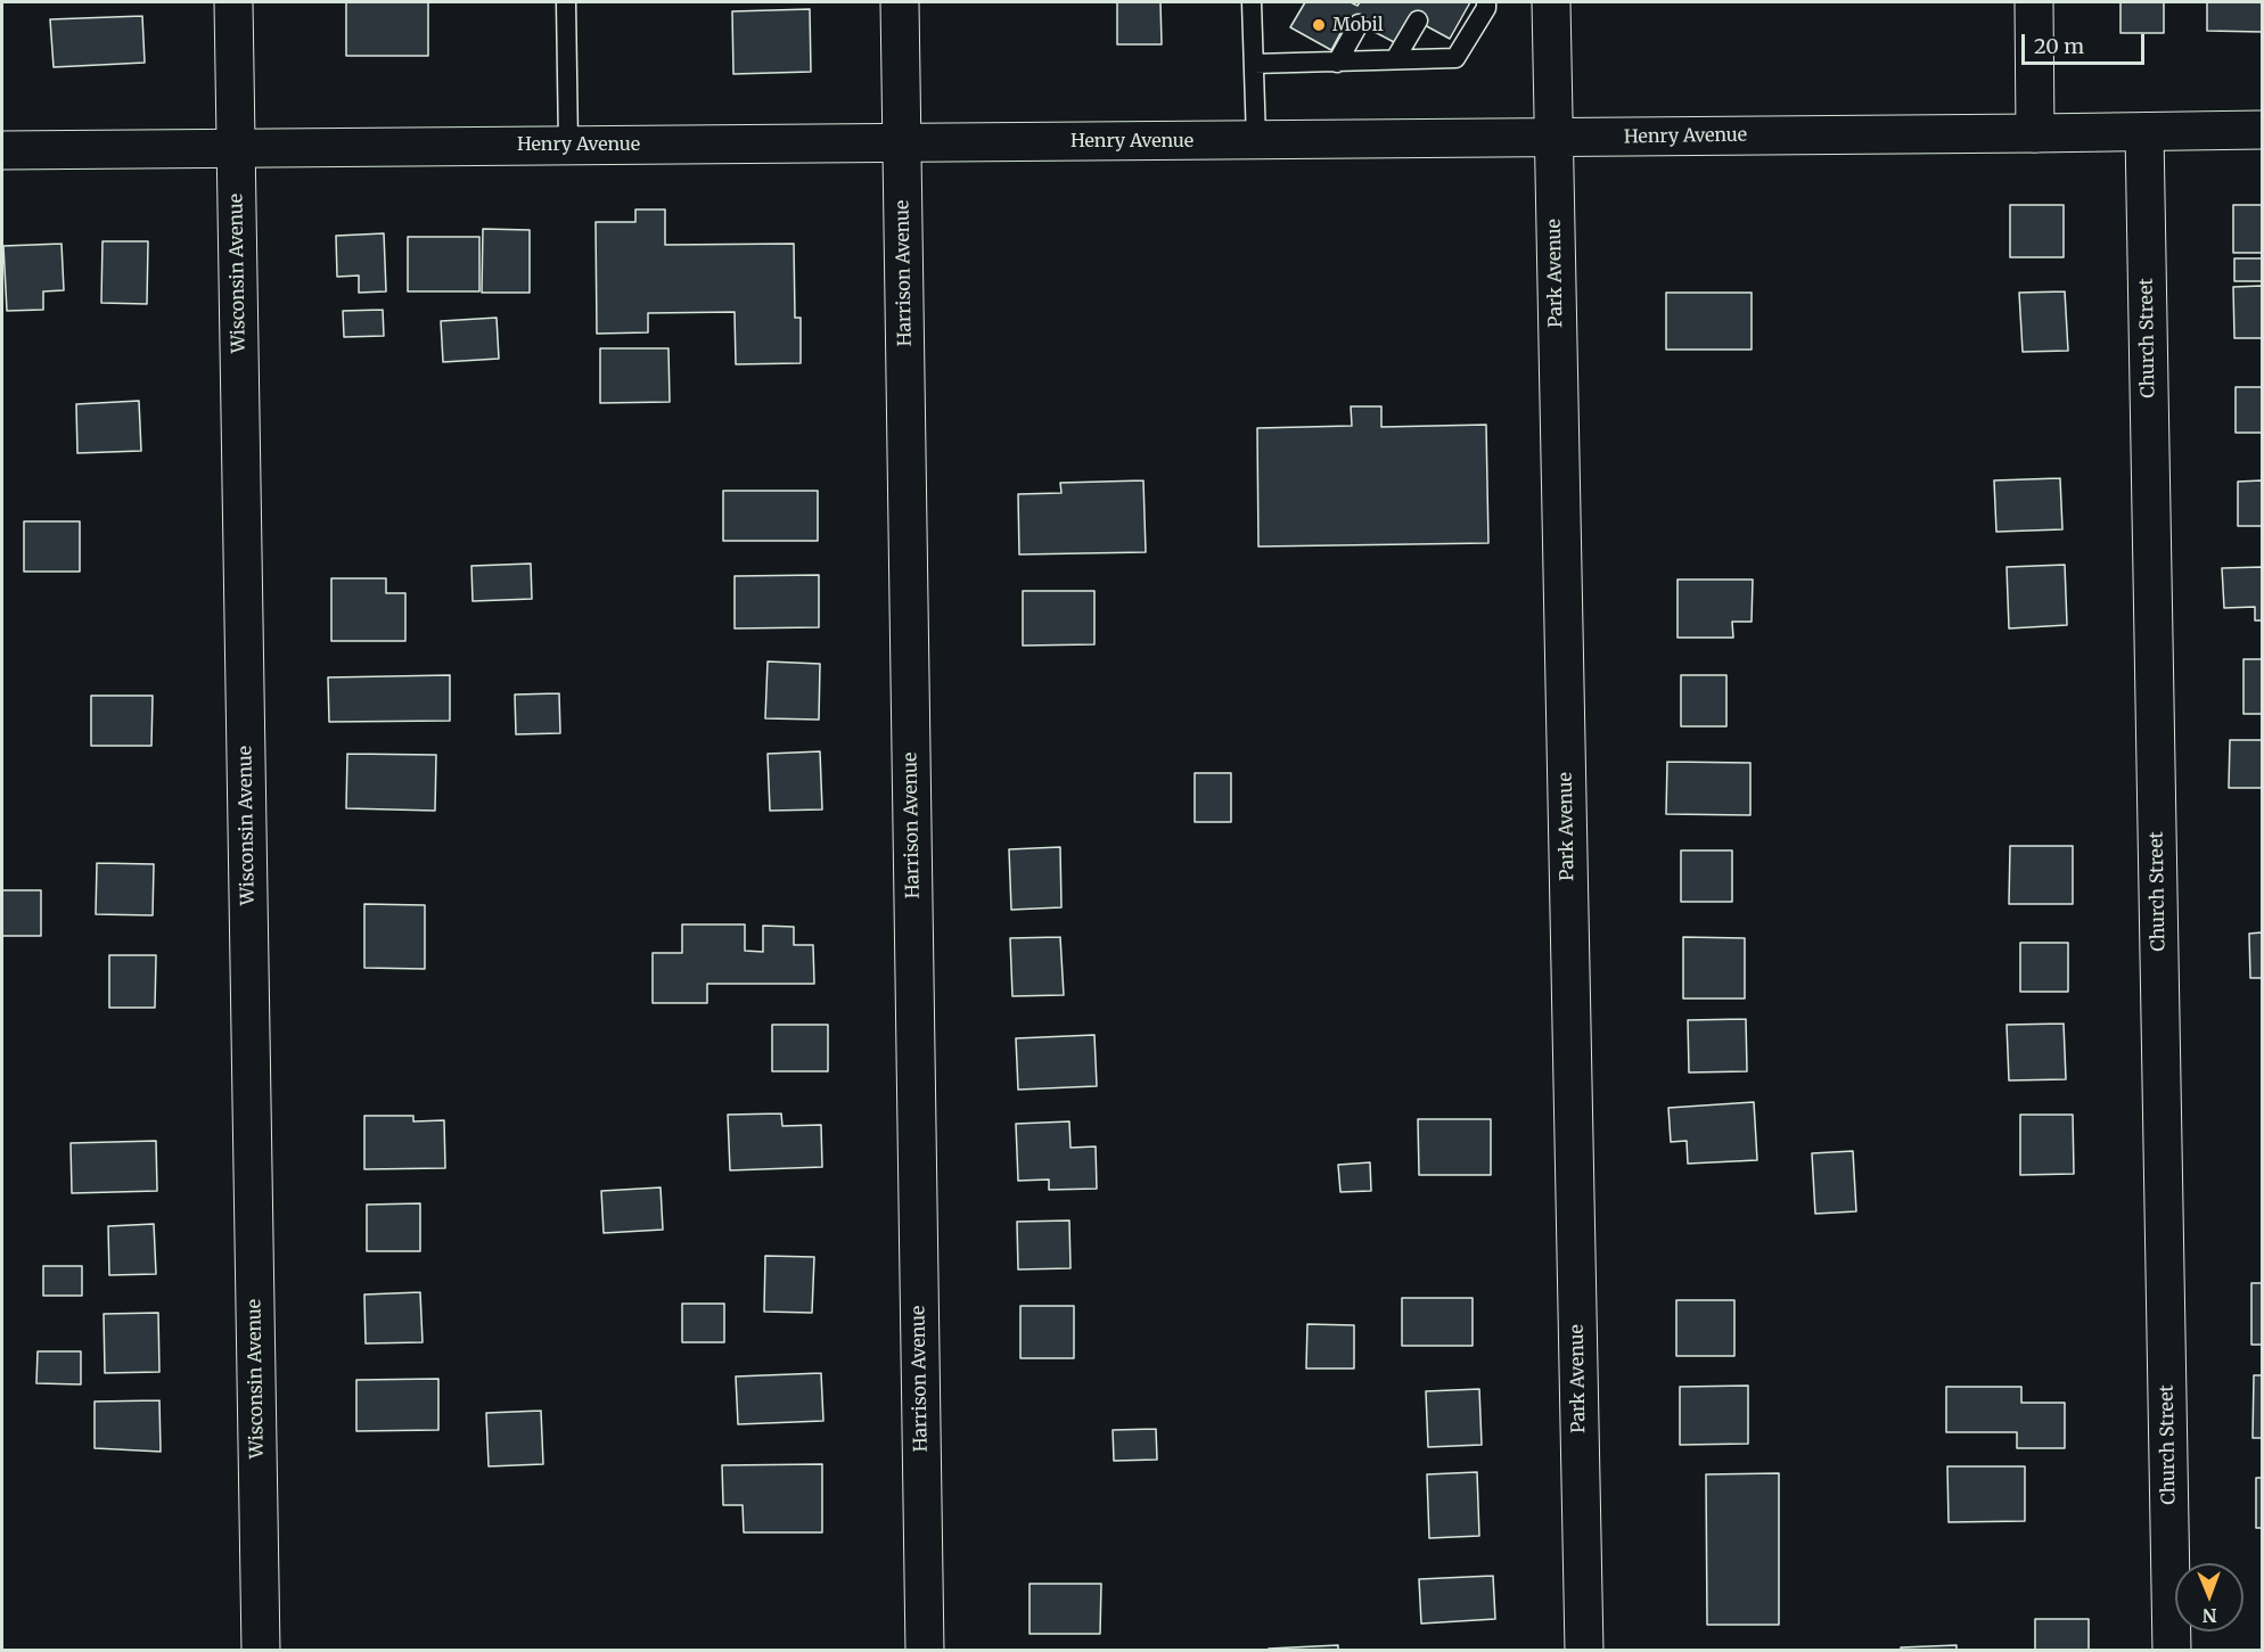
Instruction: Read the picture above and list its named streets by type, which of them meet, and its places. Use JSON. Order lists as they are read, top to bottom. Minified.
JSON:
{"streets":{"street":["Henry Avenue","Wisconsin Avenue","Harrison Avenue","Park Avenue","Church Street"]},"crossings":[["Henry Avenue","Wisconsin Avenue"],["Henry Avenue","Harrison Avenue"],["Henry Avenue","Park Avenue"],["Henry Avenue","Church Street"]],"places":["Mobil"],"scale_bar":"20 m","north":"bottom"}
